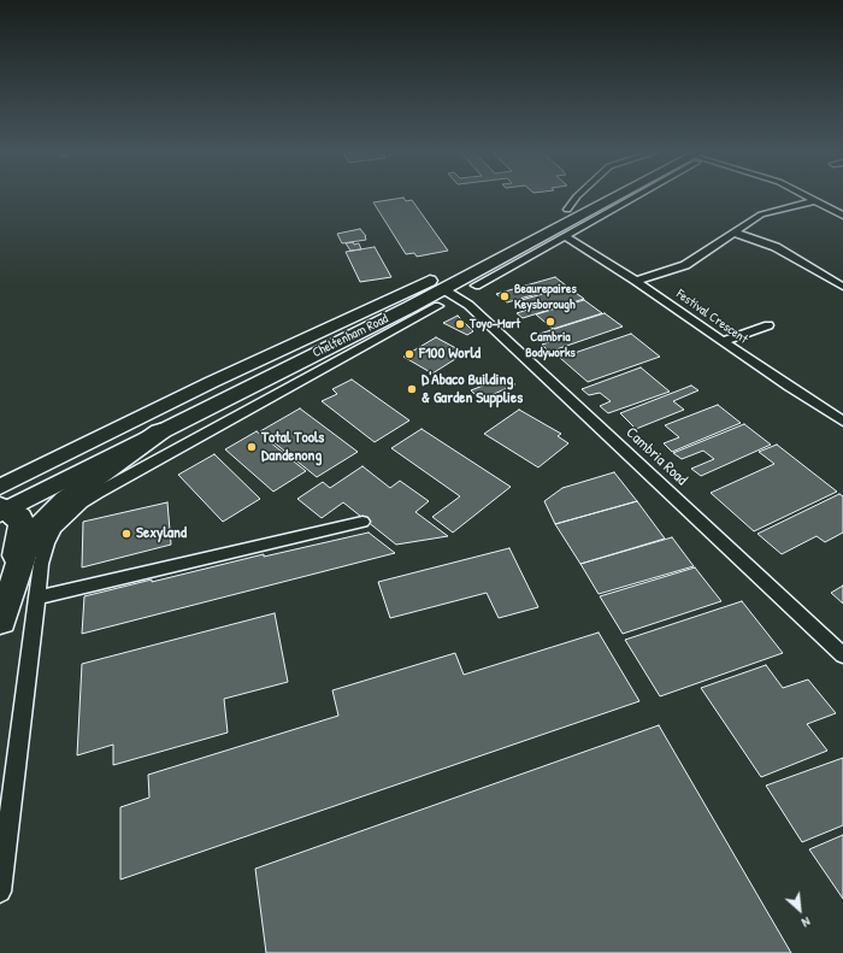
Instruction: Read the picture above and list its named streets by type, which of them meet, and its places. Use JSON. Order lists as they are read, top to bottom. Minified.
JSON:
{"streets":{"main road":["Cheltenham Road"],"street":["Festival Crescent","Cambria Road"]},"crossings":[["Festival Crescent","Cheltenham Road"],["Cheltenham Road","Cambria Road"]],"places":["Beaurepaires Keysborough","Cambria Bodyworks","Toyo-Mart","F100 World","D'Abaco Building & Garden Supplies","Total Tools Dandenong","Sexyland"],"north":"bottom right"}
